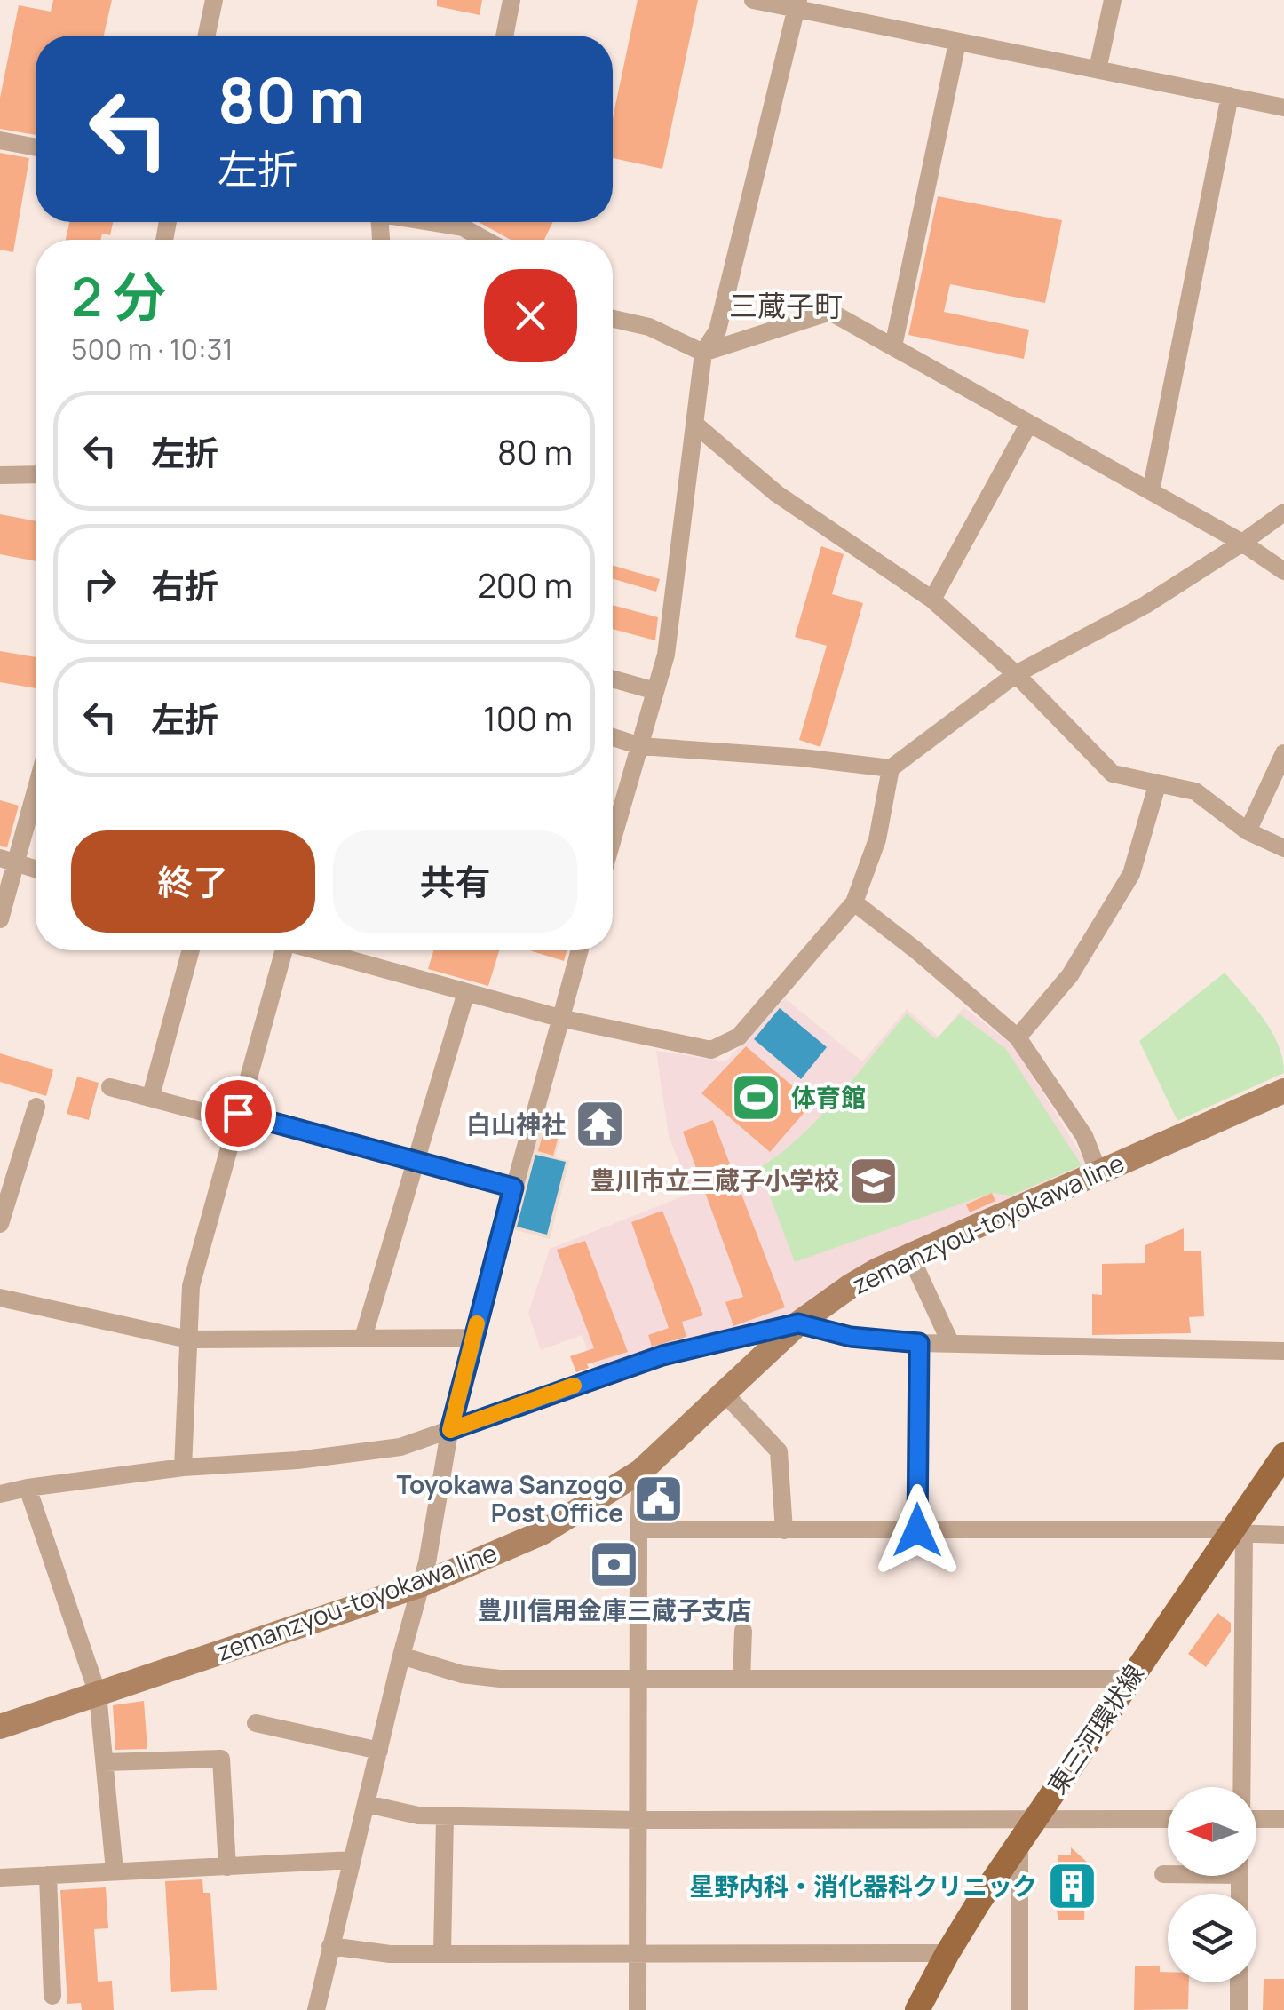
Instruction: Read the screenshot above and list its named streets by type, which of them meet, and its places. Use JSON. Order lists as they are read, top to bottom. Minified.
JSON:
{"streets":{"main road":["zemanzyou-toyokawa line","東三河環状線"]},"districts":["三蔵子町"],"places":{"sports":["体育館"],"temple":["白山神社"],"school or university":["豊川市立三蔵子小学校"],"public building":["Toyokawa Sanzogo Post Office"],"bank":["豊川信用金庫三蔵子支店"],"building":["星野内科・消化器科クリニック"]},"north":"left","page":{"turn":["80 m","左折"],"heading":["2 分","500 m · 10:31"],"list":[{"name":"左折","value":"80 m"},{"name":"右折","value":"200 m"},{"name":"左折","value":"100 m"}],"buttons":["終了","共有"]}}
